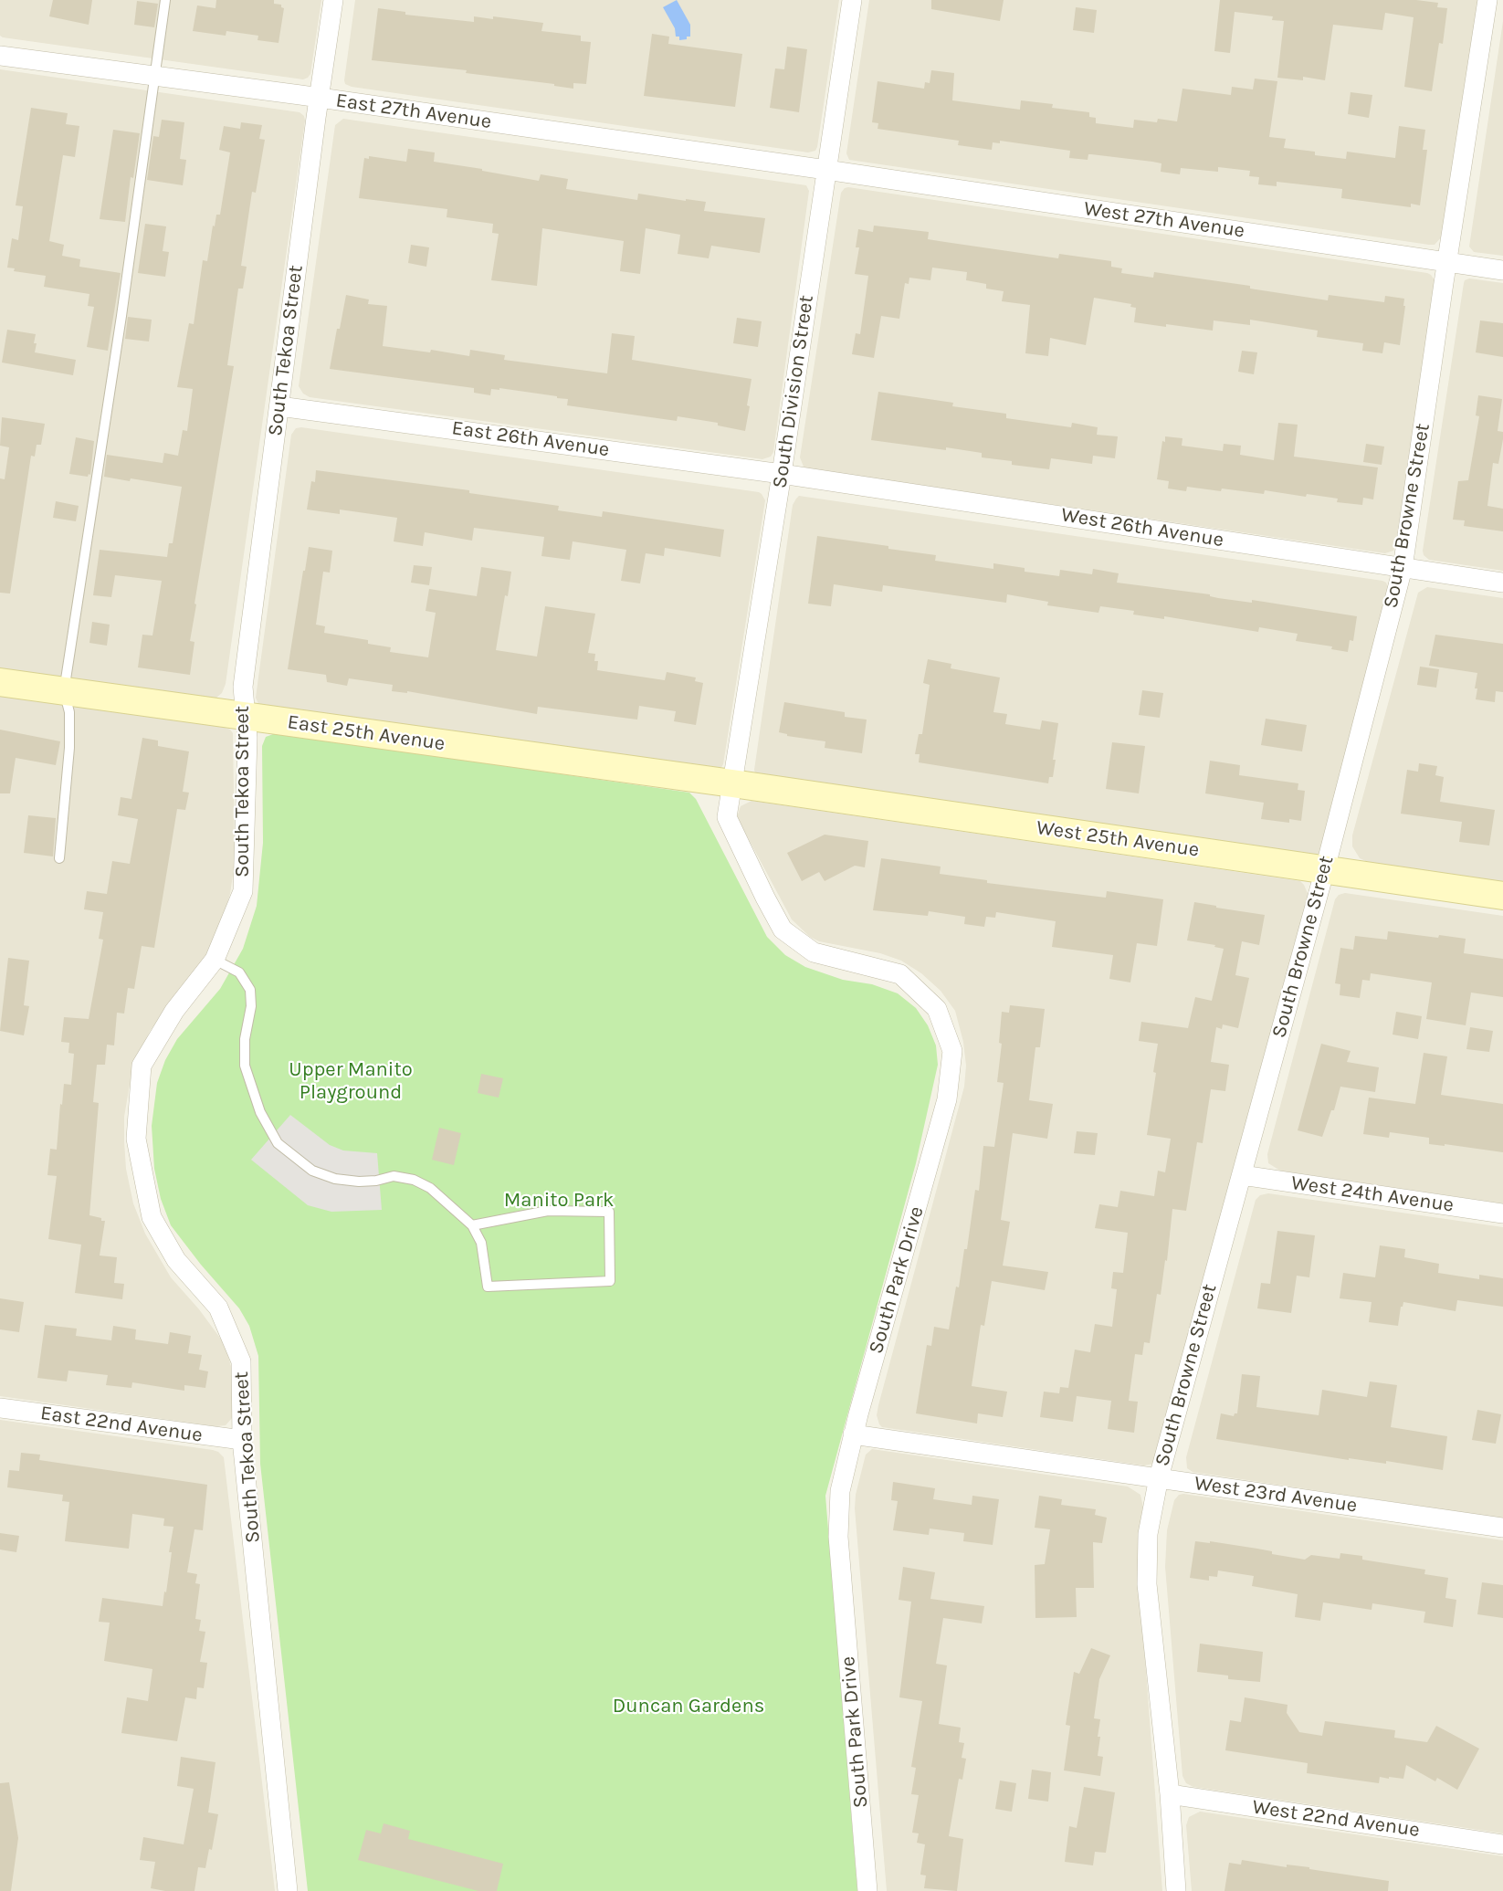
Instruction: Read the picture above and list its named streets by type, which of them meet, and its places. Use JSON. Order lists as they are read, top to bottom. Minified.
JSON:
{"streets":{"street":["East 27th Avenue","West 27th Avenue","South Tekoa Street","South Division Street","East 26th Avenue","South Browne Street","West 26th Avenue","East 25th Avenue","West 25th Avenue","West 24th Avenue","South Park Drive","East 22nd Avenue","West 23rd Avenue","West 22nd Avenue"]},"crossings":[["East 27th Avenue","West 27th Avenue"],["East 27th Avenue","South Tekoa Street"],["East 27th Avenue","South Division Street"],["West 27th Avenue","South Division Street"],["West 27th Avenue","South Browne Street"],["South Tekoa Street","East 26th Avenue"],["South Tekoa Street","East 25th Avenue"],["South Tekoa Street","East 22nd Avenue"],["South Division Street","East 26th Avenue"],["South Division Street","West 26th Avenue"],["South Division Street","East 25th Avenue"],["South Division Street","West 25th Avenue"],["South Division Street","South Park Drive"],["East 26th Avenue","West 26th Avenue"],["South Browne Street","West 26th Avenue"],["South Browne Street","West 25th Avenue"],["South Browne Street","West 24th Avenue"],["South Browne Street","West 23rd Avenue"],["South Browne Street","West 22nd Avenue"],["East 25th Avenue","West 25th Avenue"],["East 25th Avenue","South Park Drive"],["West 25th Avenue","South Park Drive"],["South Park Drive","West 23rd Avenue"]],"parks":["Upper Manito Playground","Manito Park","Duncan Gardens"]}
